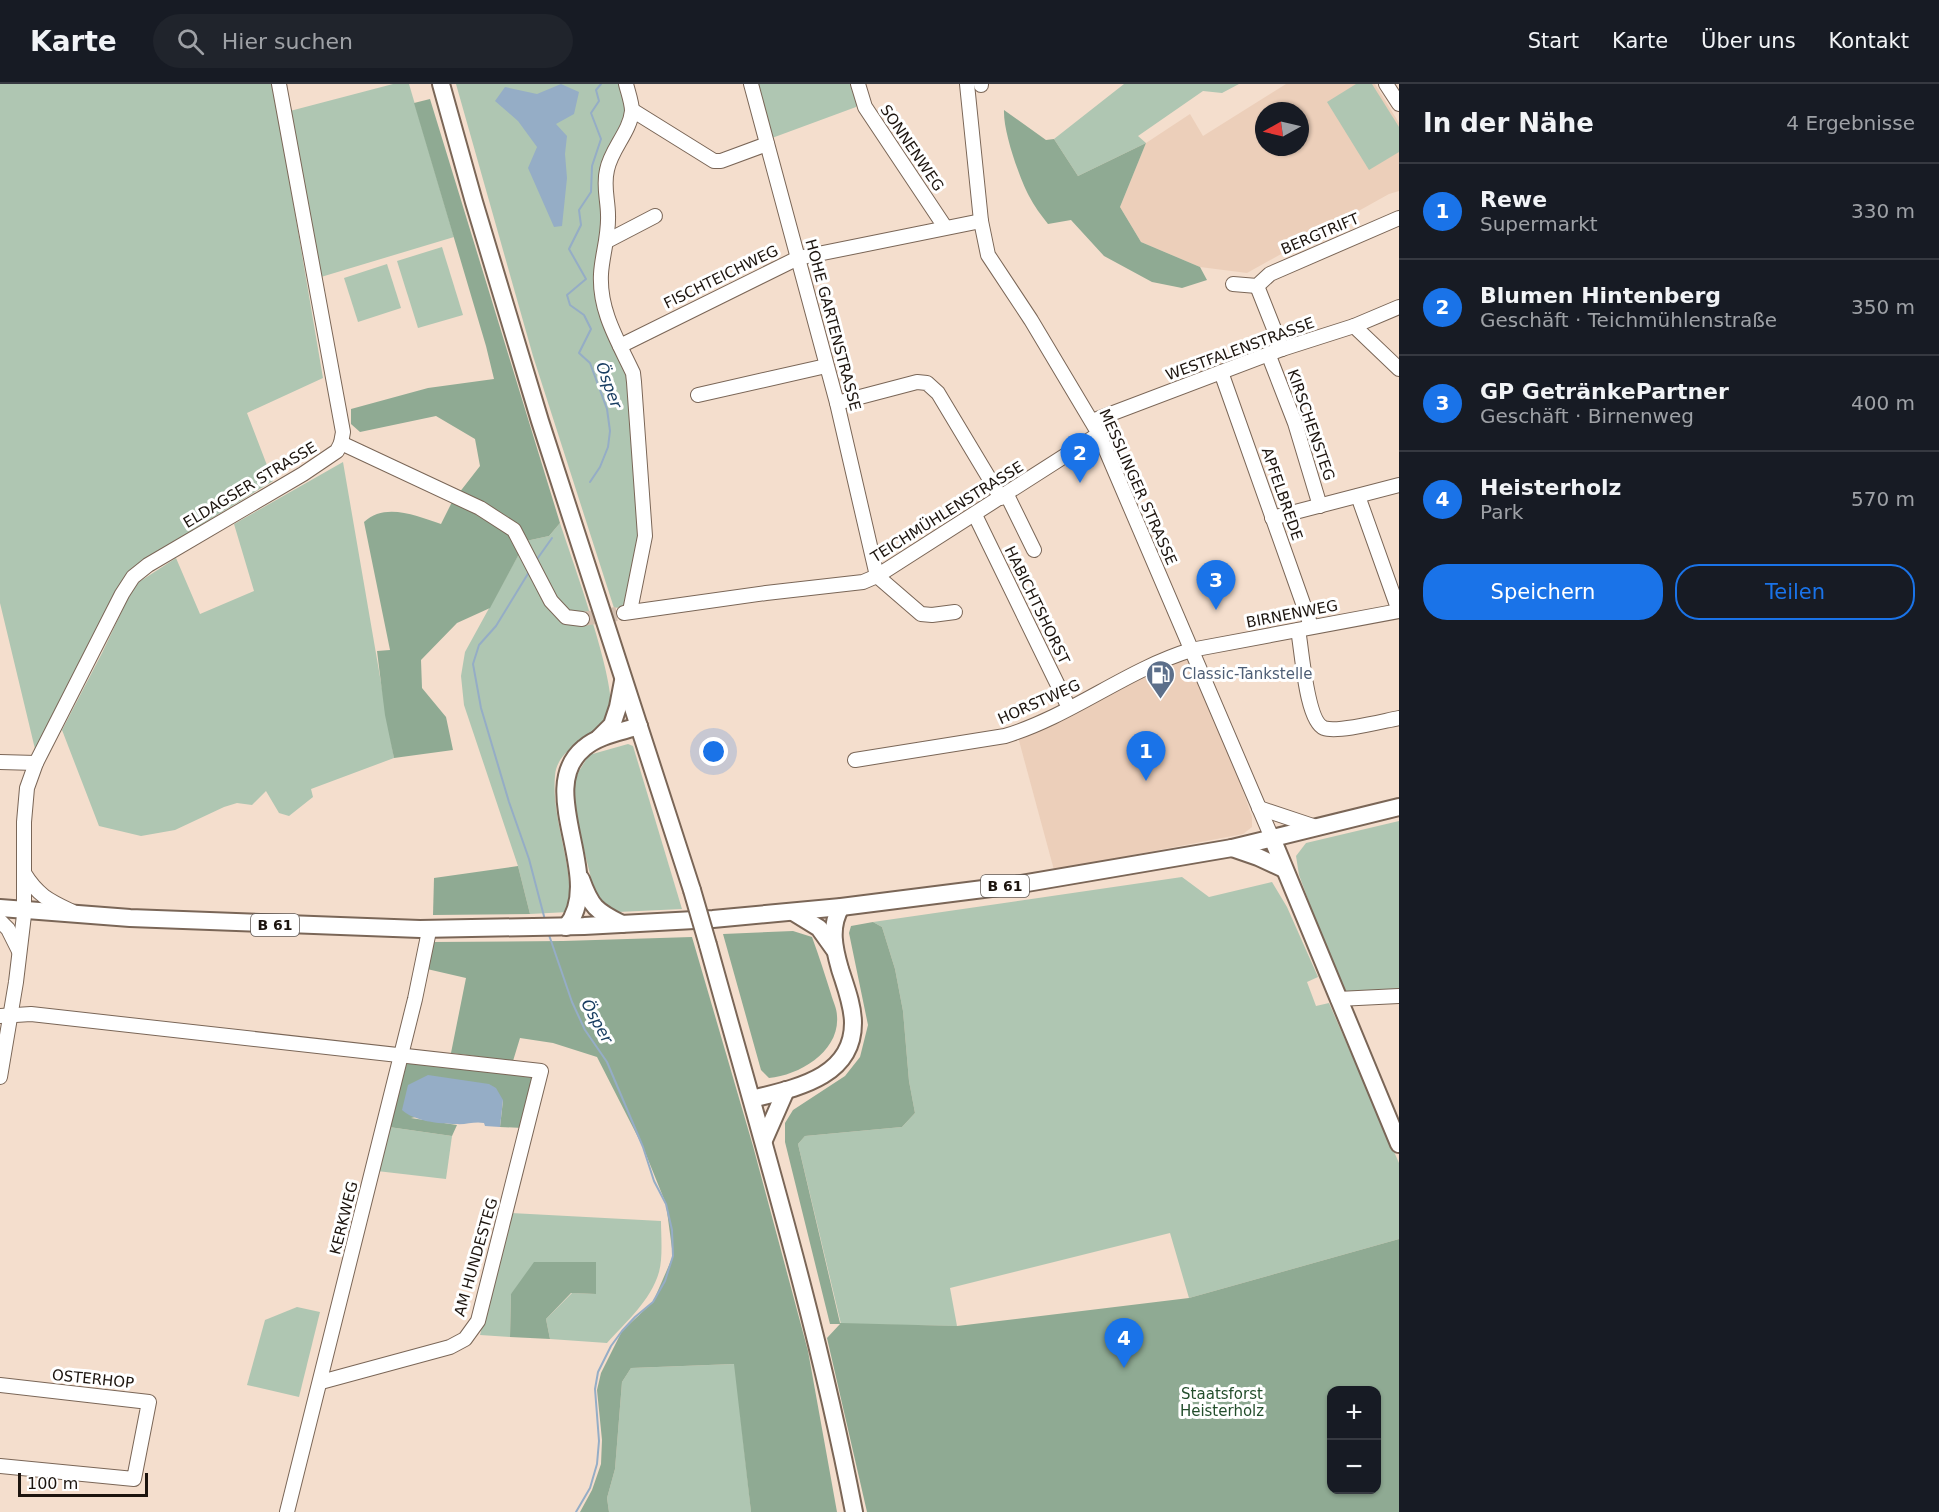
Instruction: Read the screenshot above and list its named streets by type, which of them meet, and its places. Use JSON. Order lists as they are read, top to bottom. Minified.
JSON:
{"streets":{"main road":["B 61"],"street":["SONNENWEG","BERGTRIFT","FISCHTEICHWEG","HOHE GARTENSTRASSE","WESTFALENSTRASSE","KIRSCHENSTEG","ELDAGSER STRASSE","MESSLINGER STRASSE","APFELBREDE","TEICHMÜHLENSTRASSE","HABICHTSHORST","BIRNENWEG","HORSTWEG","KERKWEG","AM HUNDESTEG","OSTERHOP"]},"crossings":[["SONNENWEG","FISCHTEICHWEG"],["FISCHTEICHWEG","HOHE GARTENSTRASSE"],["FISCHTEICHWEG","MESSLINGER STRASSE"],["FISCHTEICHWEG","TEICHMÜHLENSTRASSE"],["HOHE GARTENSTRASSE","TEICHMÜHLENSTRASSE"],["WESTFALENSTRASSE","KIRSCHENSTEG"],["WESTFALENSTRASSE","MESSLINGER STRASSE"],["WESTFALENSTRASSE","APFELBREDE"],["ELDAGSER STRASSE","B 61"],["MESSLINGER STRASSE","TEICHMÜHLENSTRASSE"],["MESSLINGER STRASSE","BIRNENWEG"],["MESSLINGER STRASSE","HORSTWEG"],["MESSLINGER STRASSE","B 61"],["APFELBREDE","BIRNENWEG"],["TEICHMÜHLENSTRASSE","HABICHTSHORST"],["HABICHTSHORST","HORSTWEG"],["BIRNENWEG","HORSTWEG"],["B 61","KERKWEG"],["KERKWEG","AM HUNDESTEG"]],"water":["Ösper"],"parks":["Staatsforst Heisterholz"],"places":{"fuel station":["Classic-Tankstelle"]},"scale_bar":"100 m","north":"left","page":{"header":"Karte","search":"Hier suchen","nav":["Start","Karte","Über uns","Kontakt"],"heading":["In der Nähe","4 Ergebnisse"],"list":[{"mark":"1","name":"Rewe","note":"Supermarkt","value":"330 m"},{"mark":"2","name":"Blumen Hintenberg","note":"Geschäft · Teichmühlenstraße","value":"350 m"},{"mark":"3","name":"GP GetränkePartner","note":"Geschäft · Birnenweg","value":"400 m"},{"mark":"4","name":"Heisterholz","note":"Park","value":"570 m"}],"pins":["2","3","1","4"],"buttons":["Speichern","Teilen"],"map_buttons":["+","−"],"scale":"100 m"}}
